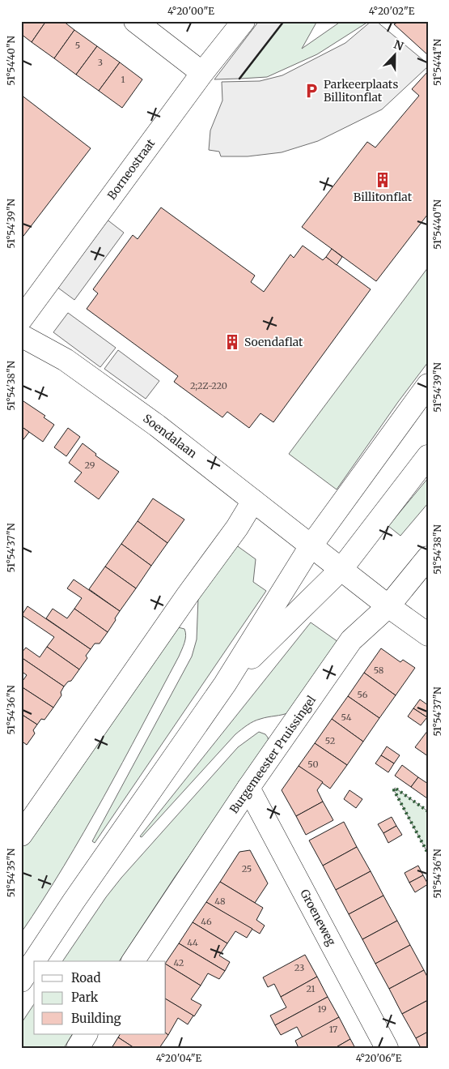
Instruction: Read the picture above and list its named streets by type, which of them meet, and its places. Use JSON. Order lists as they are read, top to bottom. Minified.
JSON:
{"streets":{"street":["Borneostraat","Soendalaan","Burgemeester Pruissingel","Groeneweg"]},"crossings":[["Soendalaan","Burgemeester Pruissingel"],["Burgemeester Pruissingel","Groeneweg"]],"places":{"parking":["Parkeerplaats Billitonflat"],"building":["Billitonflat","Soendaflat"]},"house_numbers":["5","3","1","2;2Z-220","29","58","56","54","52","50","25","48","46","44","42","23","21","19","17"],"legend":["Road","Park","Building"],"north":"top","coordinates":["4°20'00\"E","4°20'02\"E","51°54'40\"N","51°54'41\"N","51°54'39\"N","51°54'38\"N","51°54'37\"N","51°54'36\"N","51°54'35\"N","4°20'04\"E","4°20'06\"E"]}
